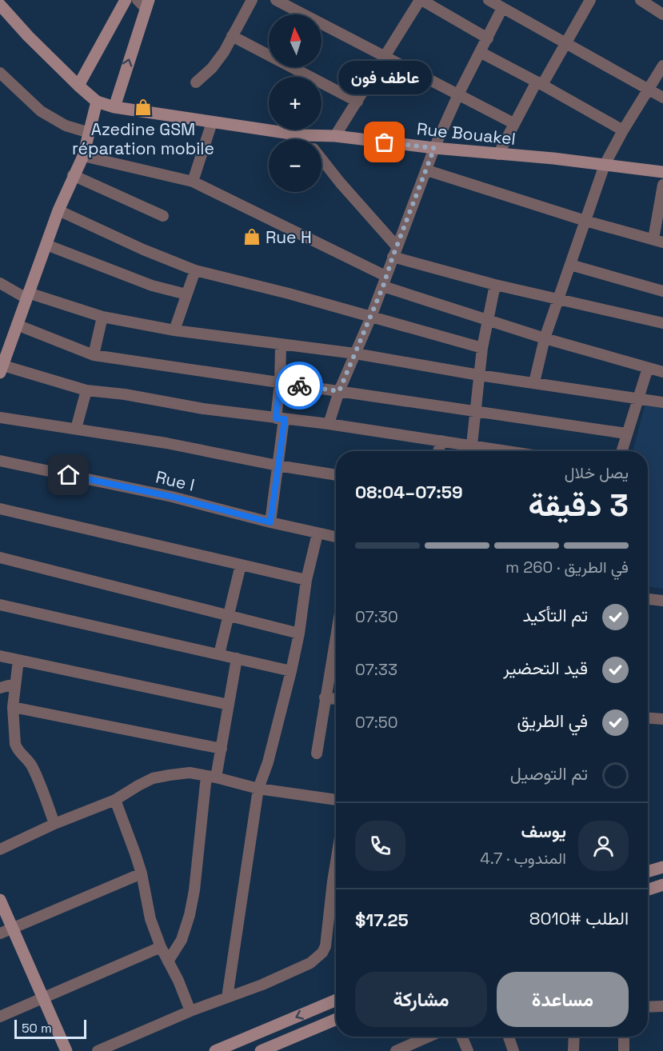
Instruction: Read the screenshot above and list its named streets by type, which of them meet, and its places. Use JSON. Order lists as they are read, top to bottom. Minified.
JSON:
{"streets":{"main road":["Rue Bouakel"],"street":["Rue I"]},"places":{"shop":["Azedine GSM réparation mobile","Rue H"],"other":["عاطف فون"]},"scale_bar":"50 m","north":"top","page":{"map_buttons":["+","−"],"bubble":"عاطف فون","heading":["3 دقيقة","يصل خلال","07:59–08:04"],"panel":["يوسف","المندوب · 4.7","الطلب #8010","$17.25"],"bar":"في الطريق · 260 m","list":[["تم التأكيد","07:30"],["قيد التحضير","07:33"],["في الطريق","07:50"],"تم التوصيل"],"buttons":["مساعدة","مشاركة"],"scale":"50 m"}}
